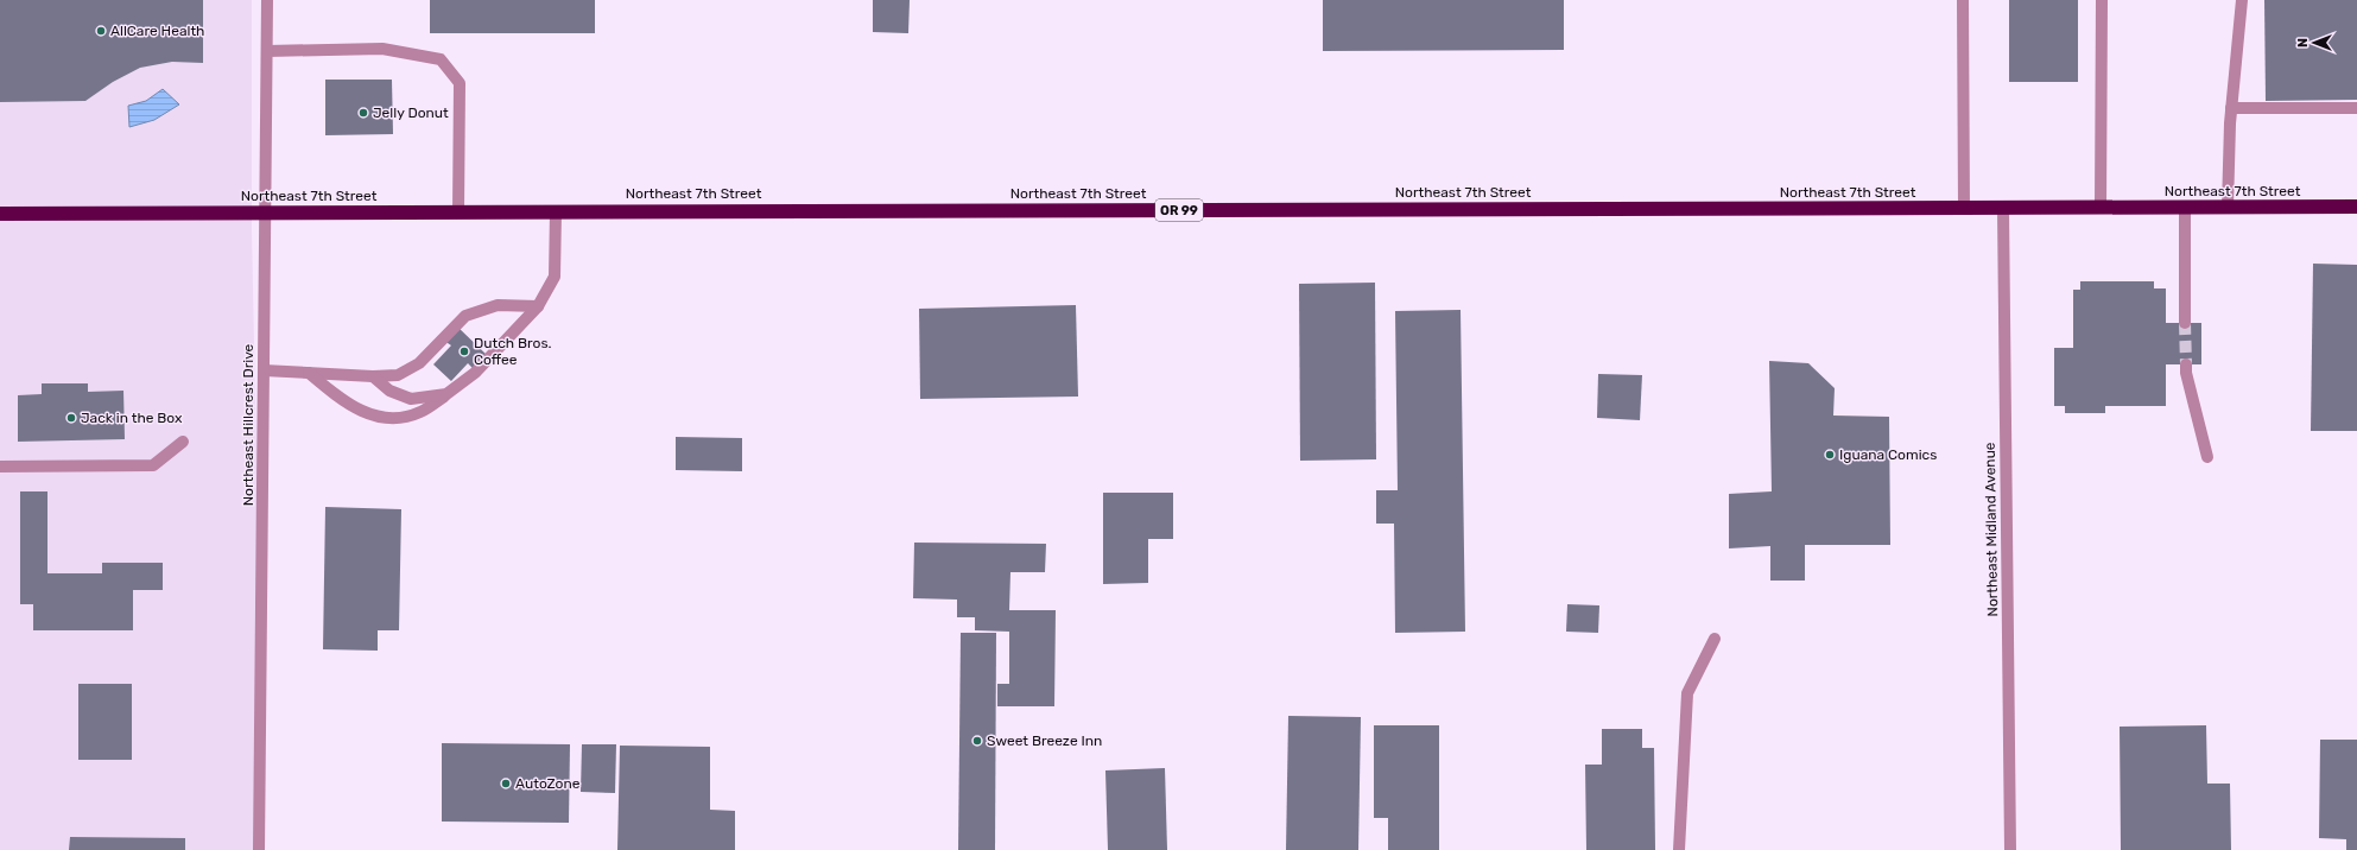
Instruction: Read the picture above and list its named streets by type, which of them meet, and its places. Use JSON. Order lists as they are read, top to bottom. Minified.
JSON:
{"streets":{"highway":["Northeast 7th Street","OR 99"],"street":["Northeast Hillcrest Drive","Northeast Midland Avenue"]},"crossings":[["Northeast 7th Street","Northeast Hillcrest Drive"],["Northeast 7th Street","Northeast Midland Avenue"]],"places":["AllCare Health","Jelly Donut","Dutch Bros. Coffee","Jack in the Box","Iguana Comics","Sweet Breeze Inn","AutoZone"],"north":"left"}
